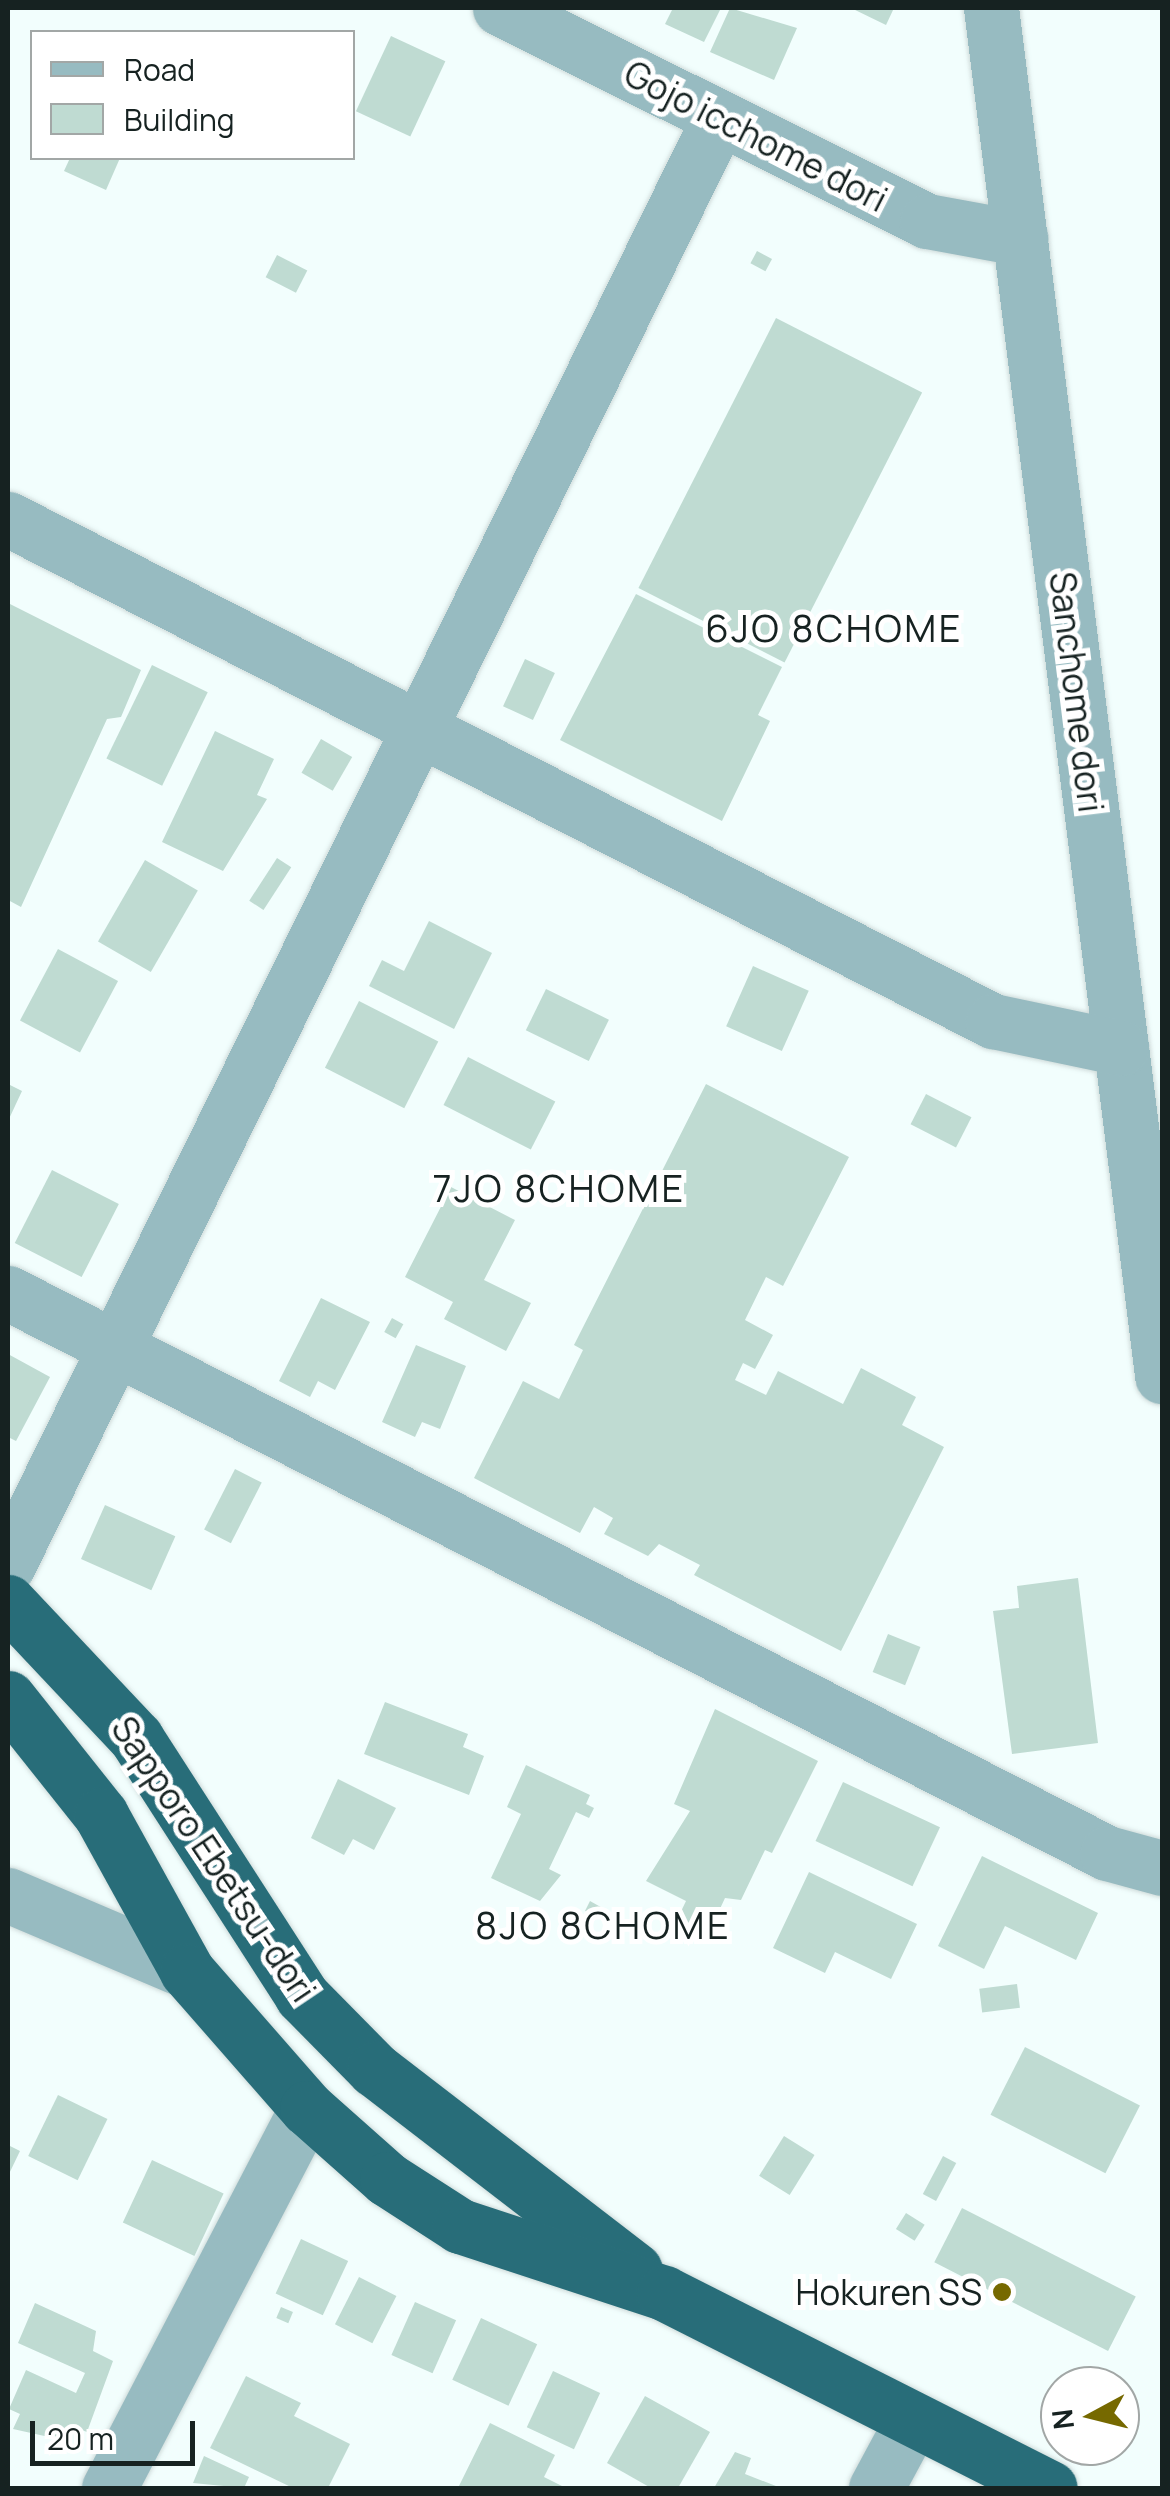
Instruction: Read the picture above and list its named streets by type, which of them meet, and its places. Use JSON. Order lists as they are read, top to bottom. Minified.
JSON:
{"streets":{"highway":["Sapporo Ebetsu-dori"],"street":["Gojo icchome dori","Sanchome dori"]},"crossings":[["Gojo icchome dori","Sanchome dori"]],"districts":["6JO 8CHOME","7JO 8CHOME","8JO 8CHOME"],"places":["Hokuren SS"],"legend":["Road","Building"],"scale_bar":"20 m","north":"left"}
